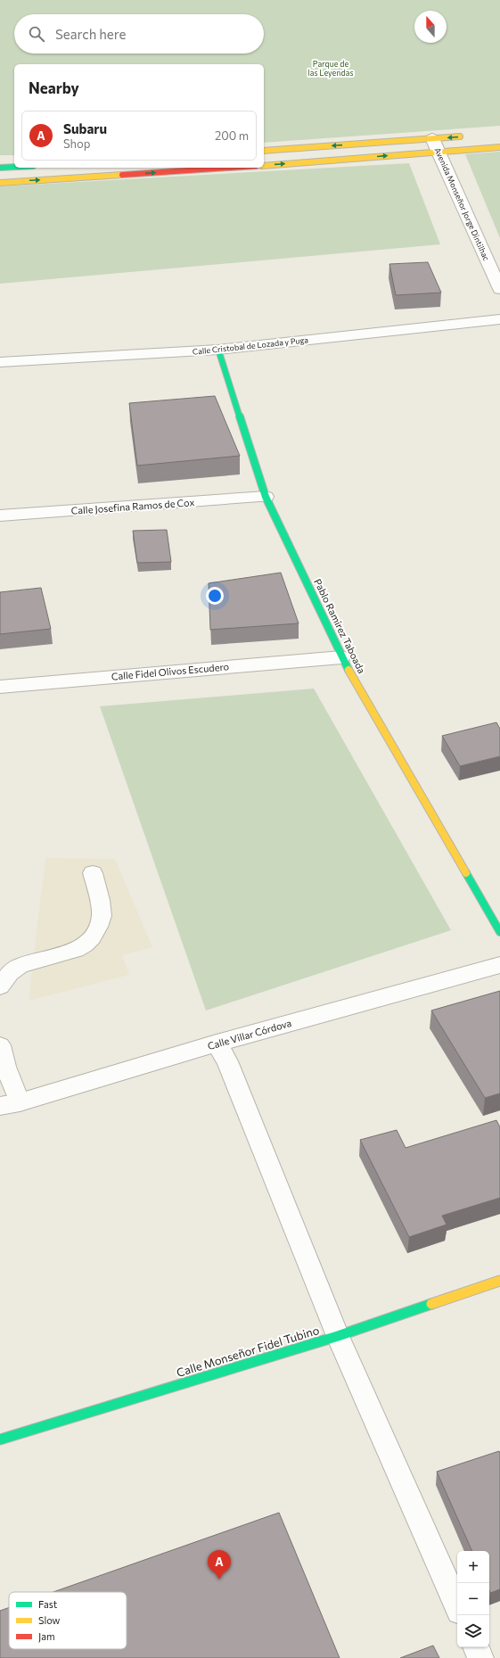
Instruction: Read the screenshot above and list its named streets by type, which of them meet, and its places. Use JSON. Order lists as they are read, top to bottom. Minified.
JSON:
{"streets":{"street":["Avenida Monseñor Jorge Dintilhac","Calle Cristobal de Lozada y Puga","Calle Josefina Ramos de Cox","Pablo Ramirez Taboada","Calle Fidel Olivos Escudero","Calle Villar Córdova","Calle Monseñor Fidel Tubino"]},"crossings":[["Calle Cristobal de Lozada y Puga","Pablo Ramirez Taboada"],["Calle Josefina Ramos de Cox","Pablo Ramirez Taboada"],["Pablo Ramirez Taboada","Calle Fidel Olivos Escudero"]],"parks":["Parque de las Leyendas"],"legend":["Fast","Slow","Jam"],"north":"top","page":{"search":"Search here","heading":"Nearby","list":[{"mark":"A","name":"Subaru","note":"Shop","value":"200 m"}],"pins":"A","map_buttons":["+","−"]}}
